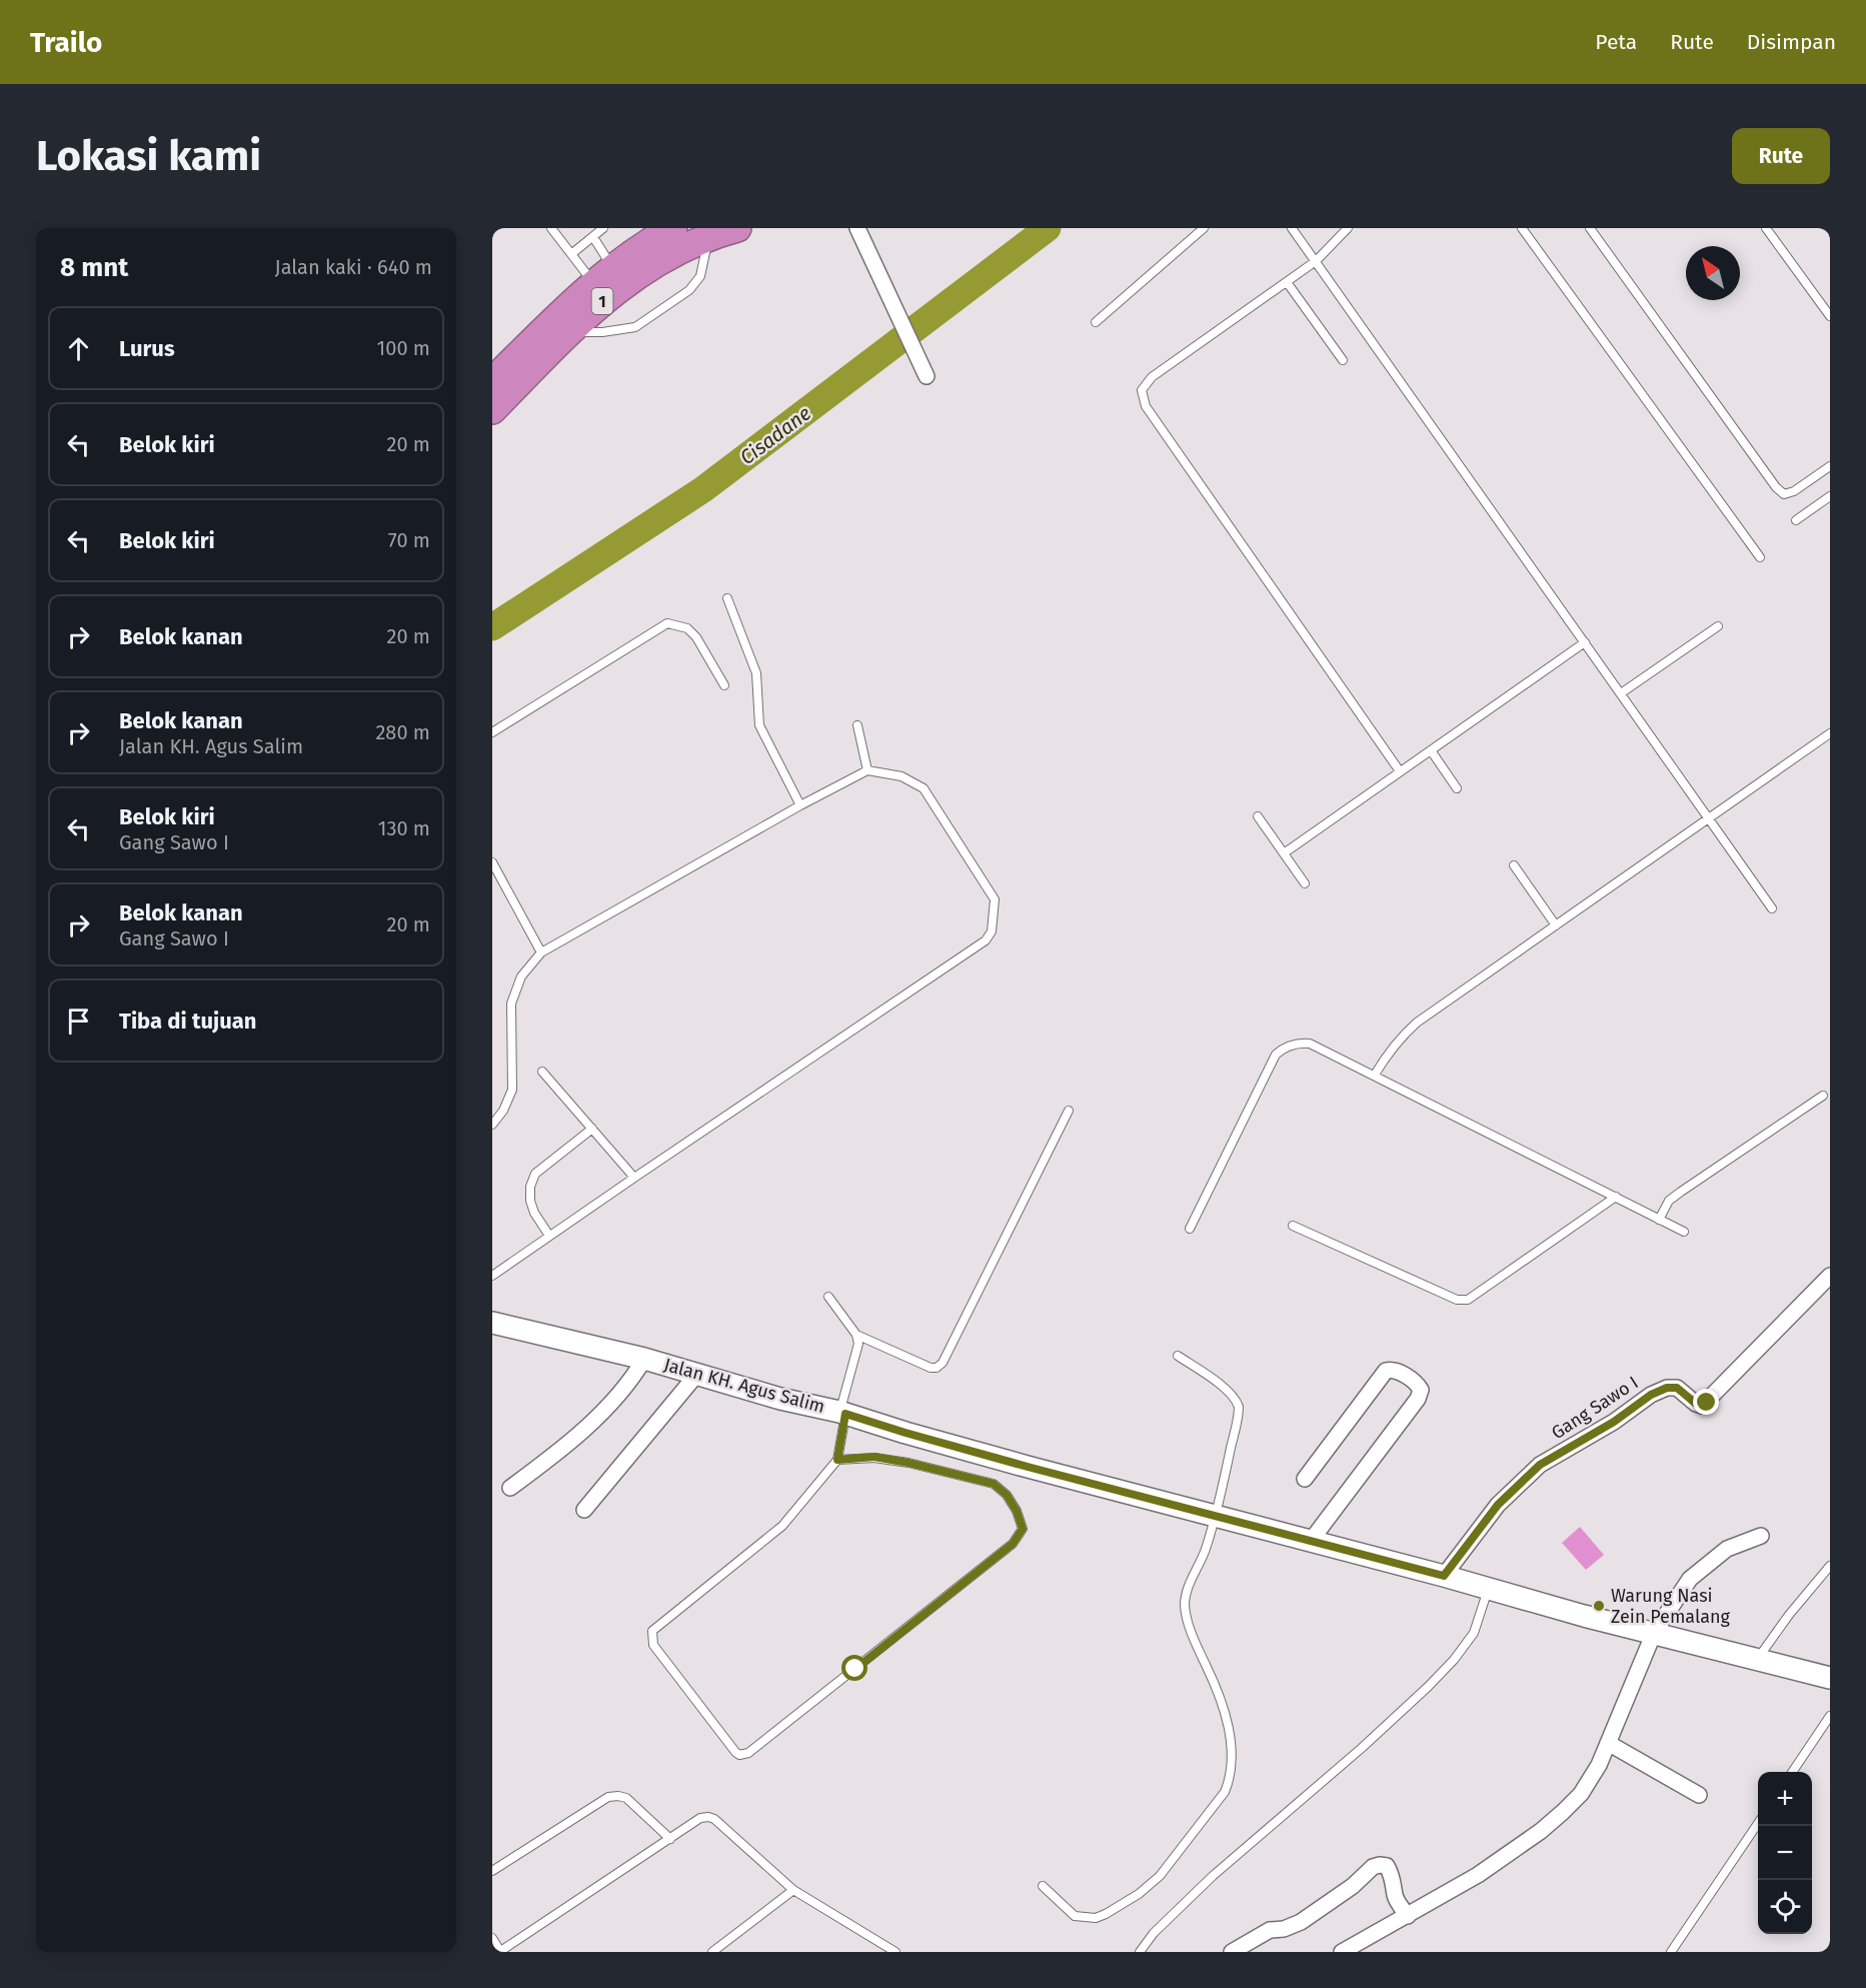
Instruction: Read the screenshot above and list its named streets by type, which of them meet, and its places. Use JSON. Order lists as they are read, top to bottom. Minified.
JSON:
{"streets":{"highway":["1"],"street":["Jalan KH. Agus Salim","Gang Sawo I"]},"crossings":[["Jalan KH. Agus Salim","Gang Sawo I"]],"water":["Cisadane"],"places":["Warung Nasi Zein Pemalang"],"north":"top left","page":{"header":"Trailo","nav":["Peta","Rute","Disimpan"],"buttons":"Rute","title":"Lokasi kami","heading":["8 mnt","Jalan kaki · 640 m"],"list":[["Lurus","100 m"],["Belok kiri","20 m"],["Belok kiri","70 m"],["Belok kanan","20 m"],["Belok kanan","Jalan KH. Agus Salim","280 m"],["Belok kiri","Gang Sawo I","130 m"],["Belok kanan","Gang Sawo I","20 m"],"Tiba di tujuan"],"map_buttons":["+","−"]}}
